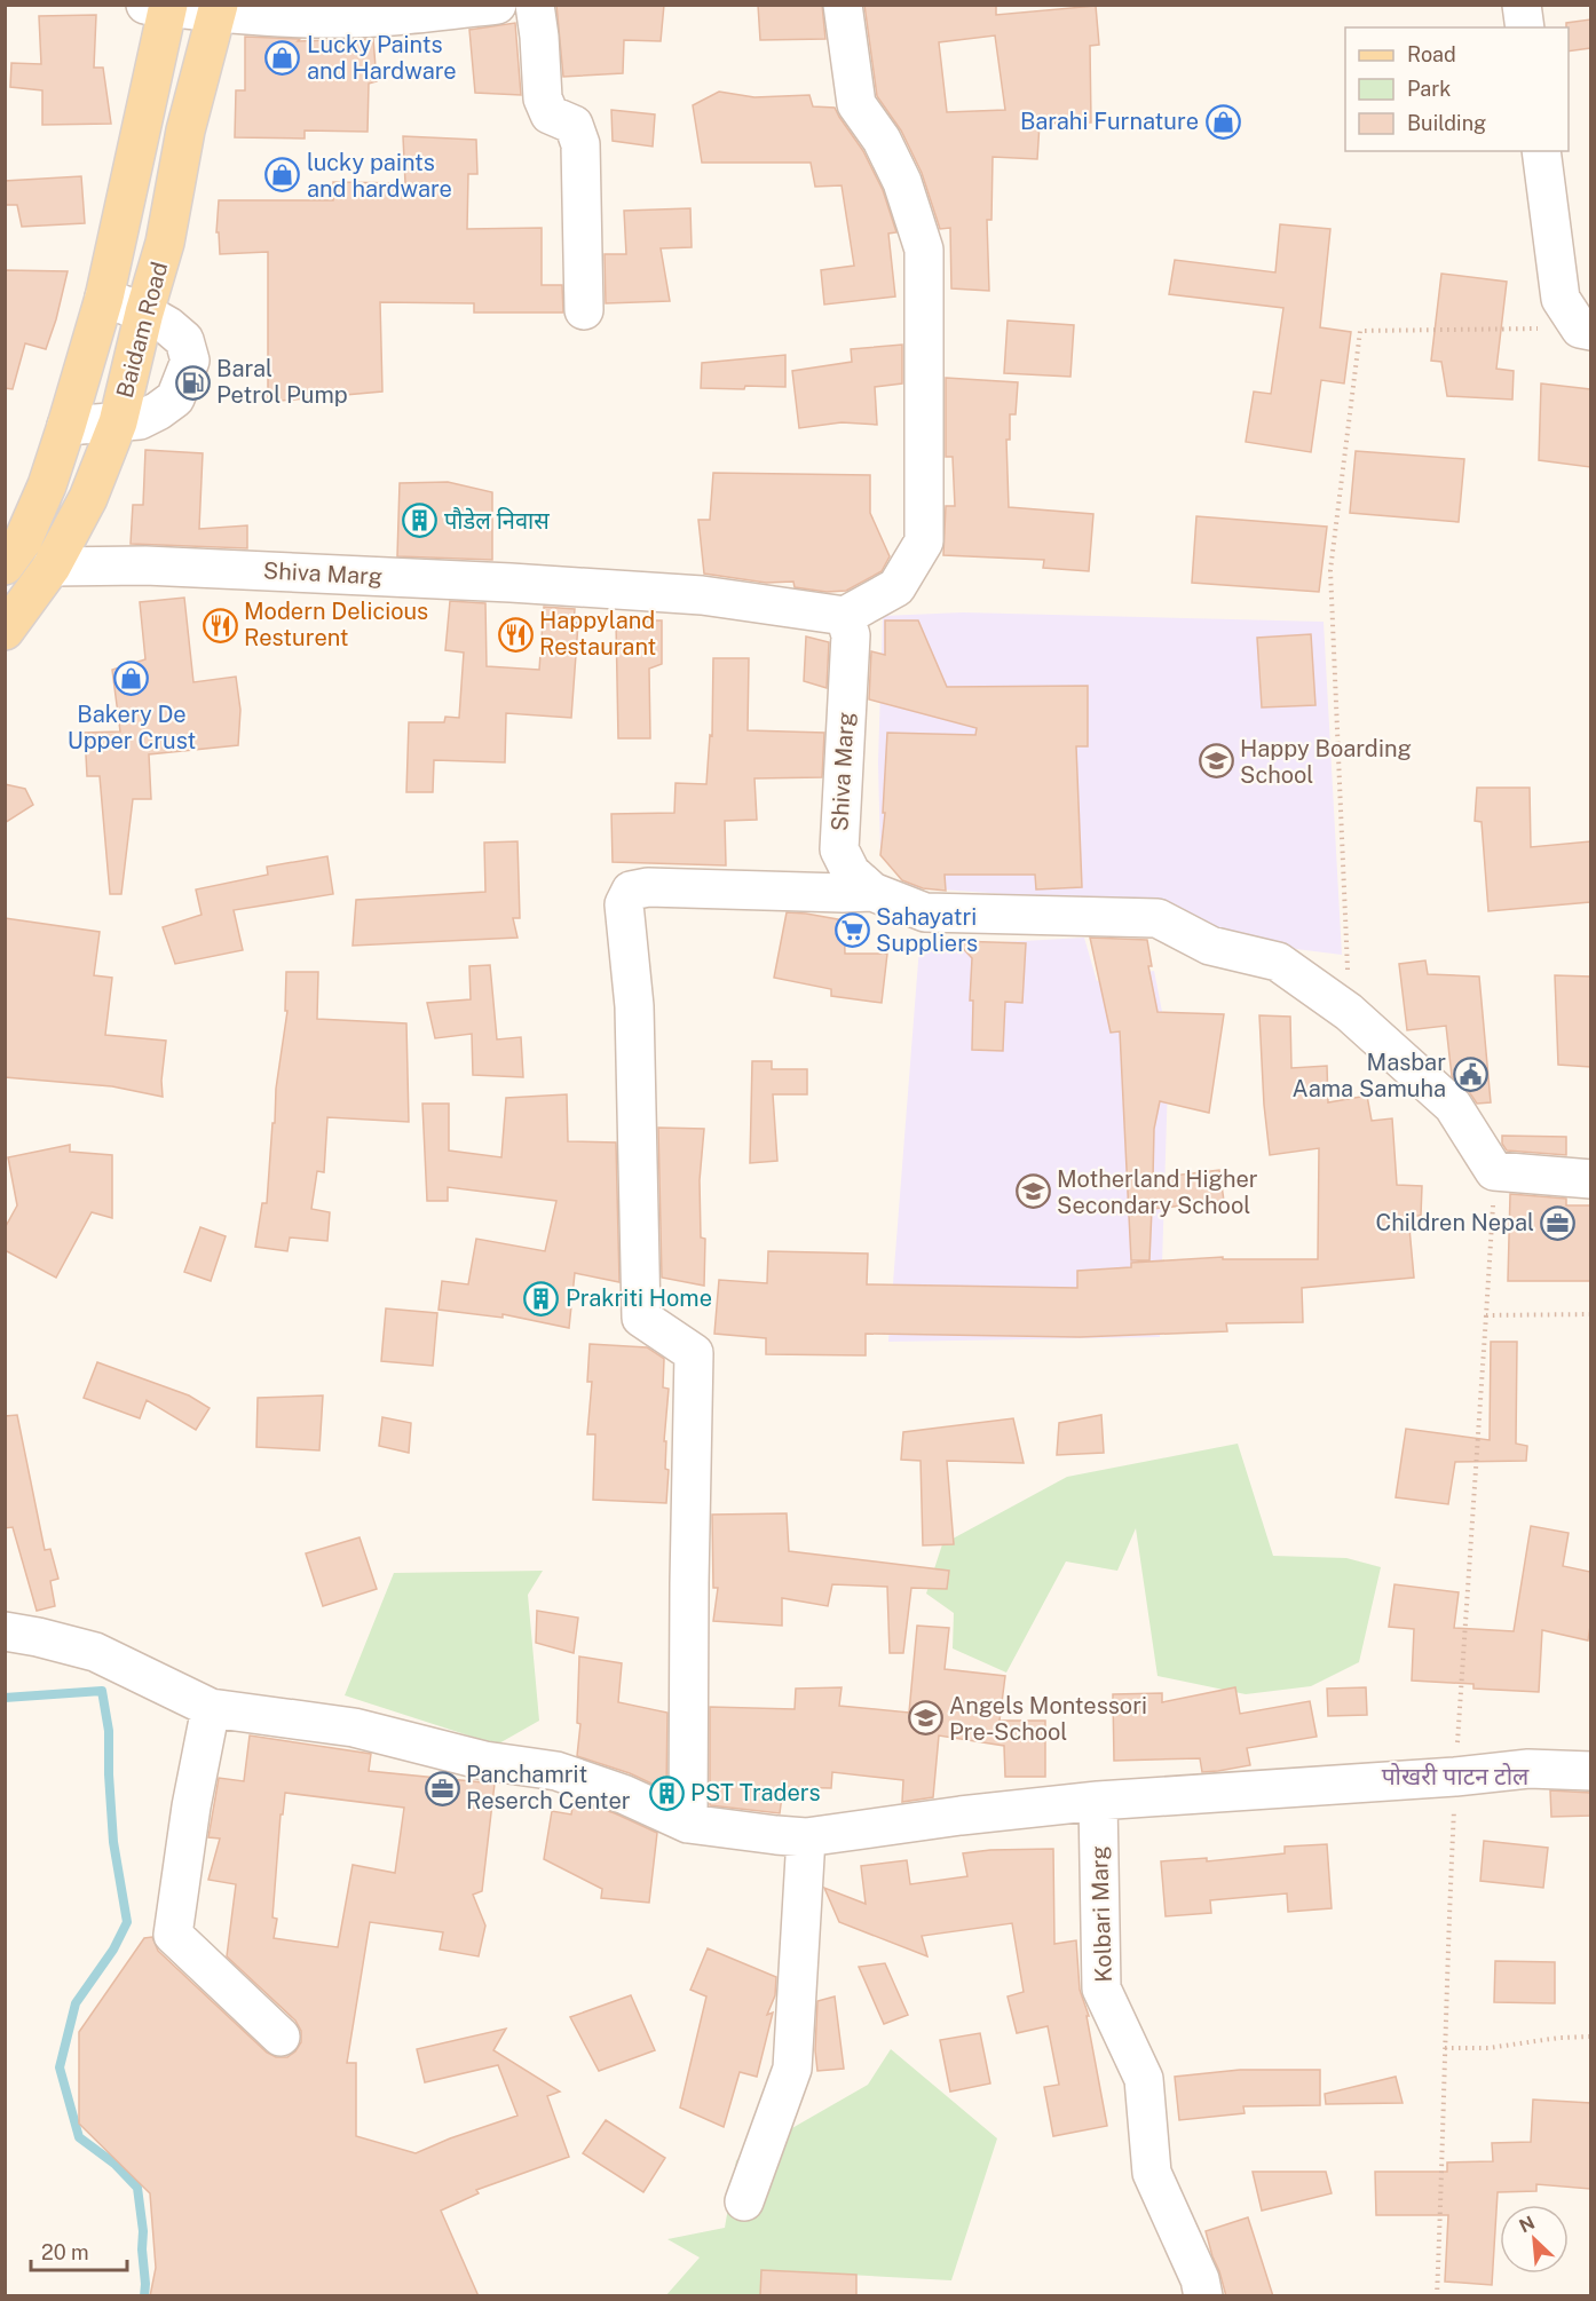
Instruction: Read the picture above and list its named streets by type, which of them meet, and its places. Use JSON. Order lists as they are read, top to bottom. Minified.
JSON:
{"streets":{"main road":["Baidam Road"],"street":["Shiva Marg","Kolbari Marg"]},"crossings":[["Baidam Road","Shiva Marg"]],"districts":["पोखरी पाटन टोल"],"places":{"shop":["Lucky Paints and Hardware","Barahi Furnature","lucky paints and hardware","Bakery De Upper Crust"],"fuel station":["Baral Petrol Pump"],"building":["पौडेल निवास","Prakriti Home","PST Traders"],"restaurant":["Modern Delicious Resturent","Happyland Restaurant"],"school or university":["Happy Boarding School","Motherland Higher Secondary School","Angels Montessori Pre-School"],"supermarket":["Sahayatri Suppliers"],"public building":["Masbar Aama Samuha"],"office":["Children Nepal","Panchamrit Reserch Center"]},"legend":["Road","Park","Building"],"scale_bar":"20 m","north":"top left"}
